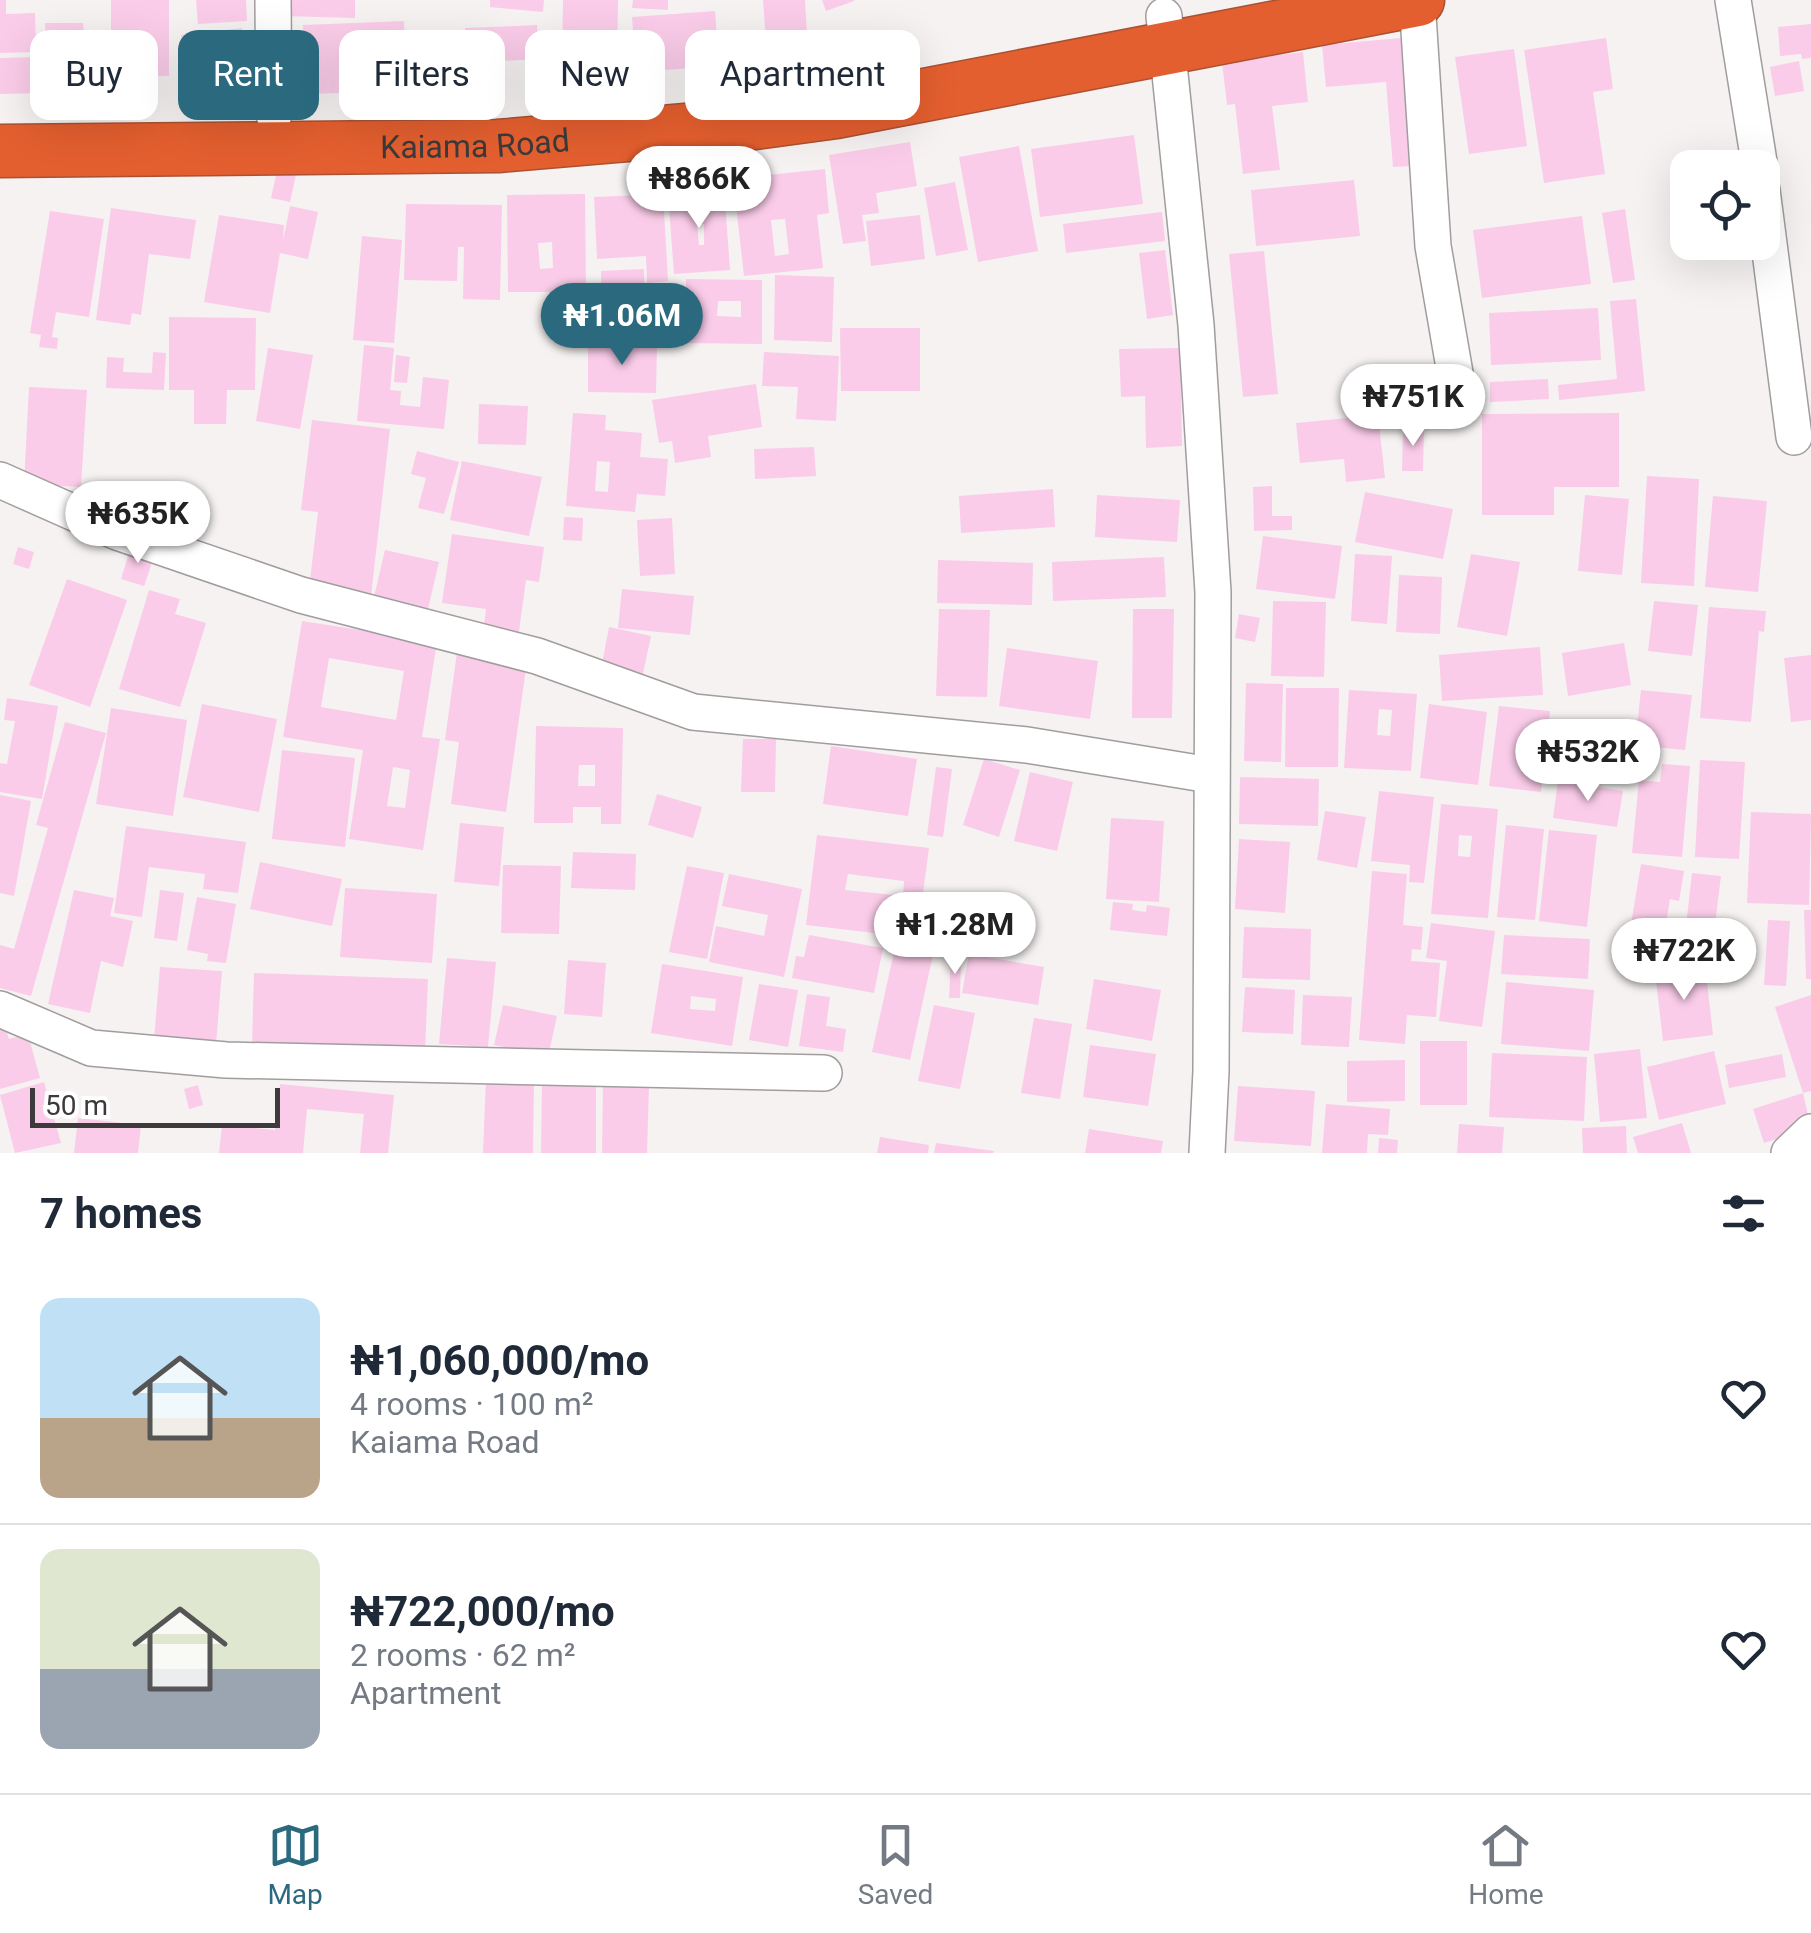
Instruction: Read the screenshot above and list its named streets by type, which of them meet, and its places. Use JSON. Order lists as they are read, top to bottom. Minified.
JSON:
{"streets":{"highway":["Kaiama Road"]},"scale_bar":"50 m","page":{"chip":["Buy","Rent","Filters","New","Apartment"],"price":["₦866K","₦1.06M","₦751K","₦635K","₦532K","₦1.28M","₦722K"],"scale":"50 m","heading":"7 homes","list":[{"name":"₦1,060,000/mo","note":"4 rooms · 100 m² · Kaiama Road"},{"name":"₦722,000/mo","note":"2 rooms · 62 m² · Apartment"}],"tabs":["Map","Saved","Home"]}}
